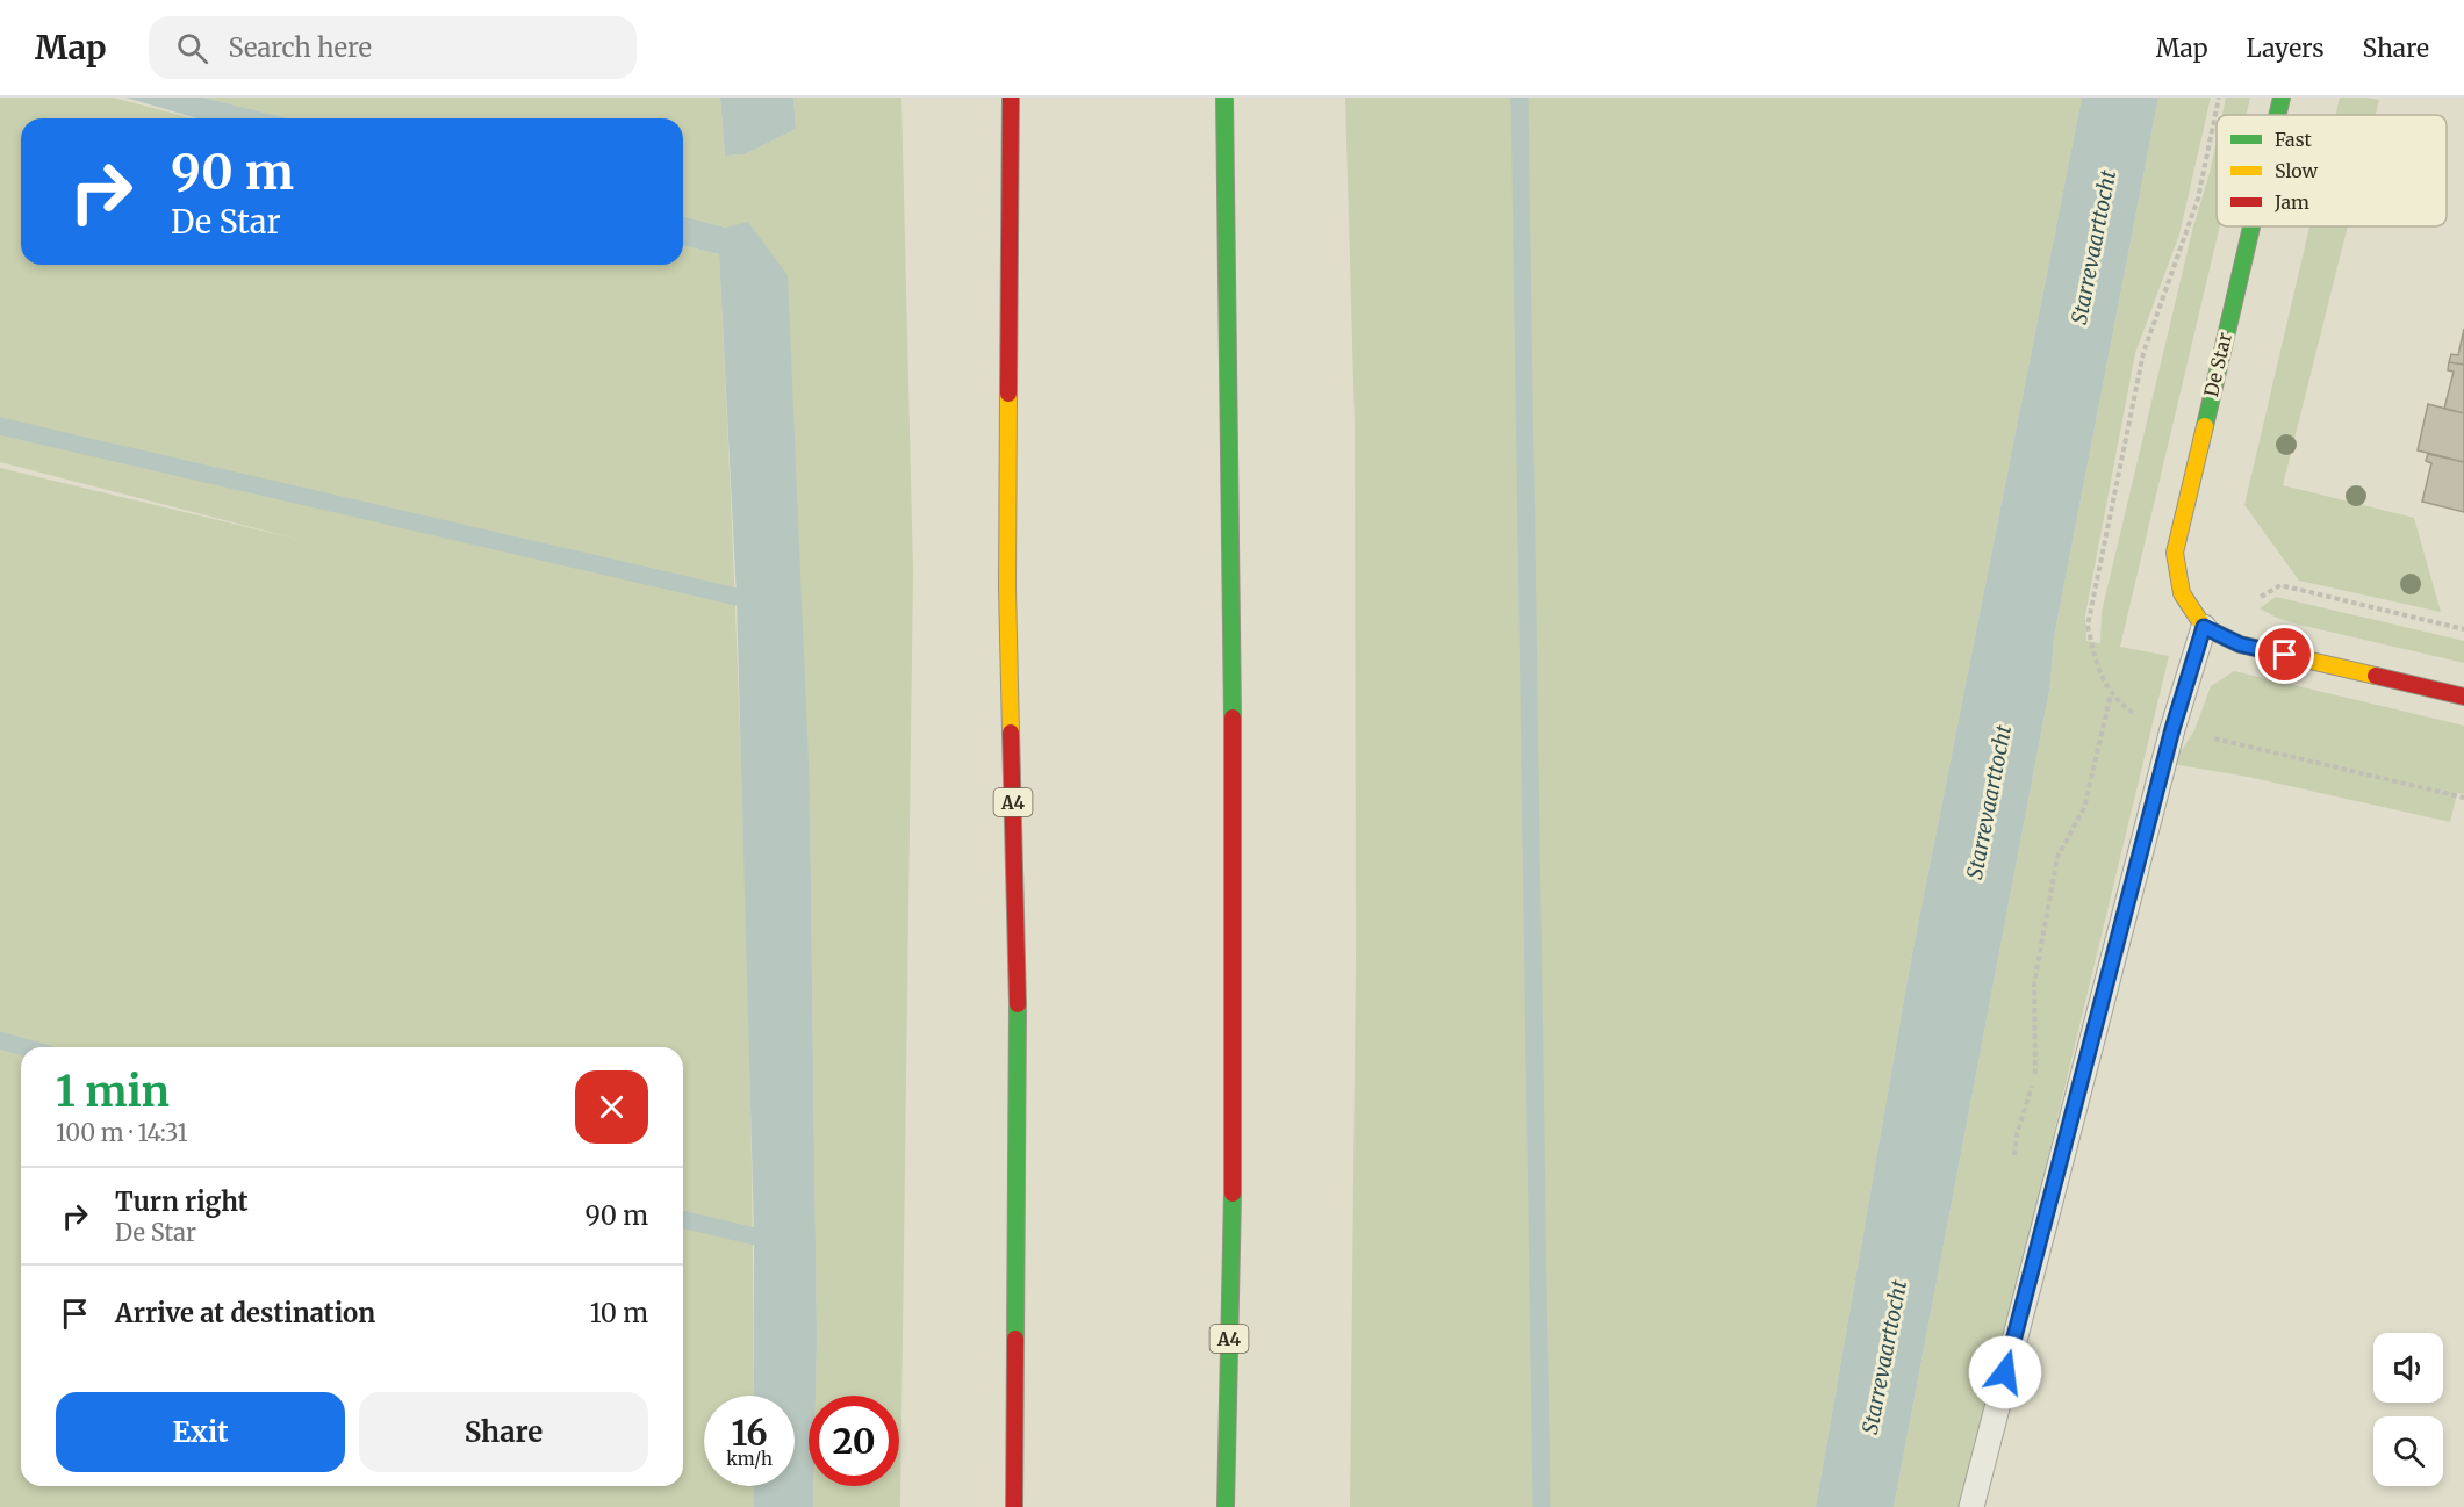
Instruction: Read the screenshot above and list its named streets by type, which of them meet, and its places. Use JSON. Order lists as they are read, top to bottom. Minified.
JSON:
{"streets":{"main road":["De Star","A4"]},"water":["Starrevaarttocht"],"legend":["Fast","Slow","Jam"],"page":{"header":"Map","search":"Search here","nav":["Map","Layers","Share"],"turn":["90 m","De Star"],"heading":["1 min","100 m · 14:31"],"list":[{"name":"Turn right","note":"De Star","value":"90 m"},{"name":"Arrive at destination","value":"10 m"}],"buttons":["Exit","Share"],"speed":"16 km/h","limit":"20"}}
